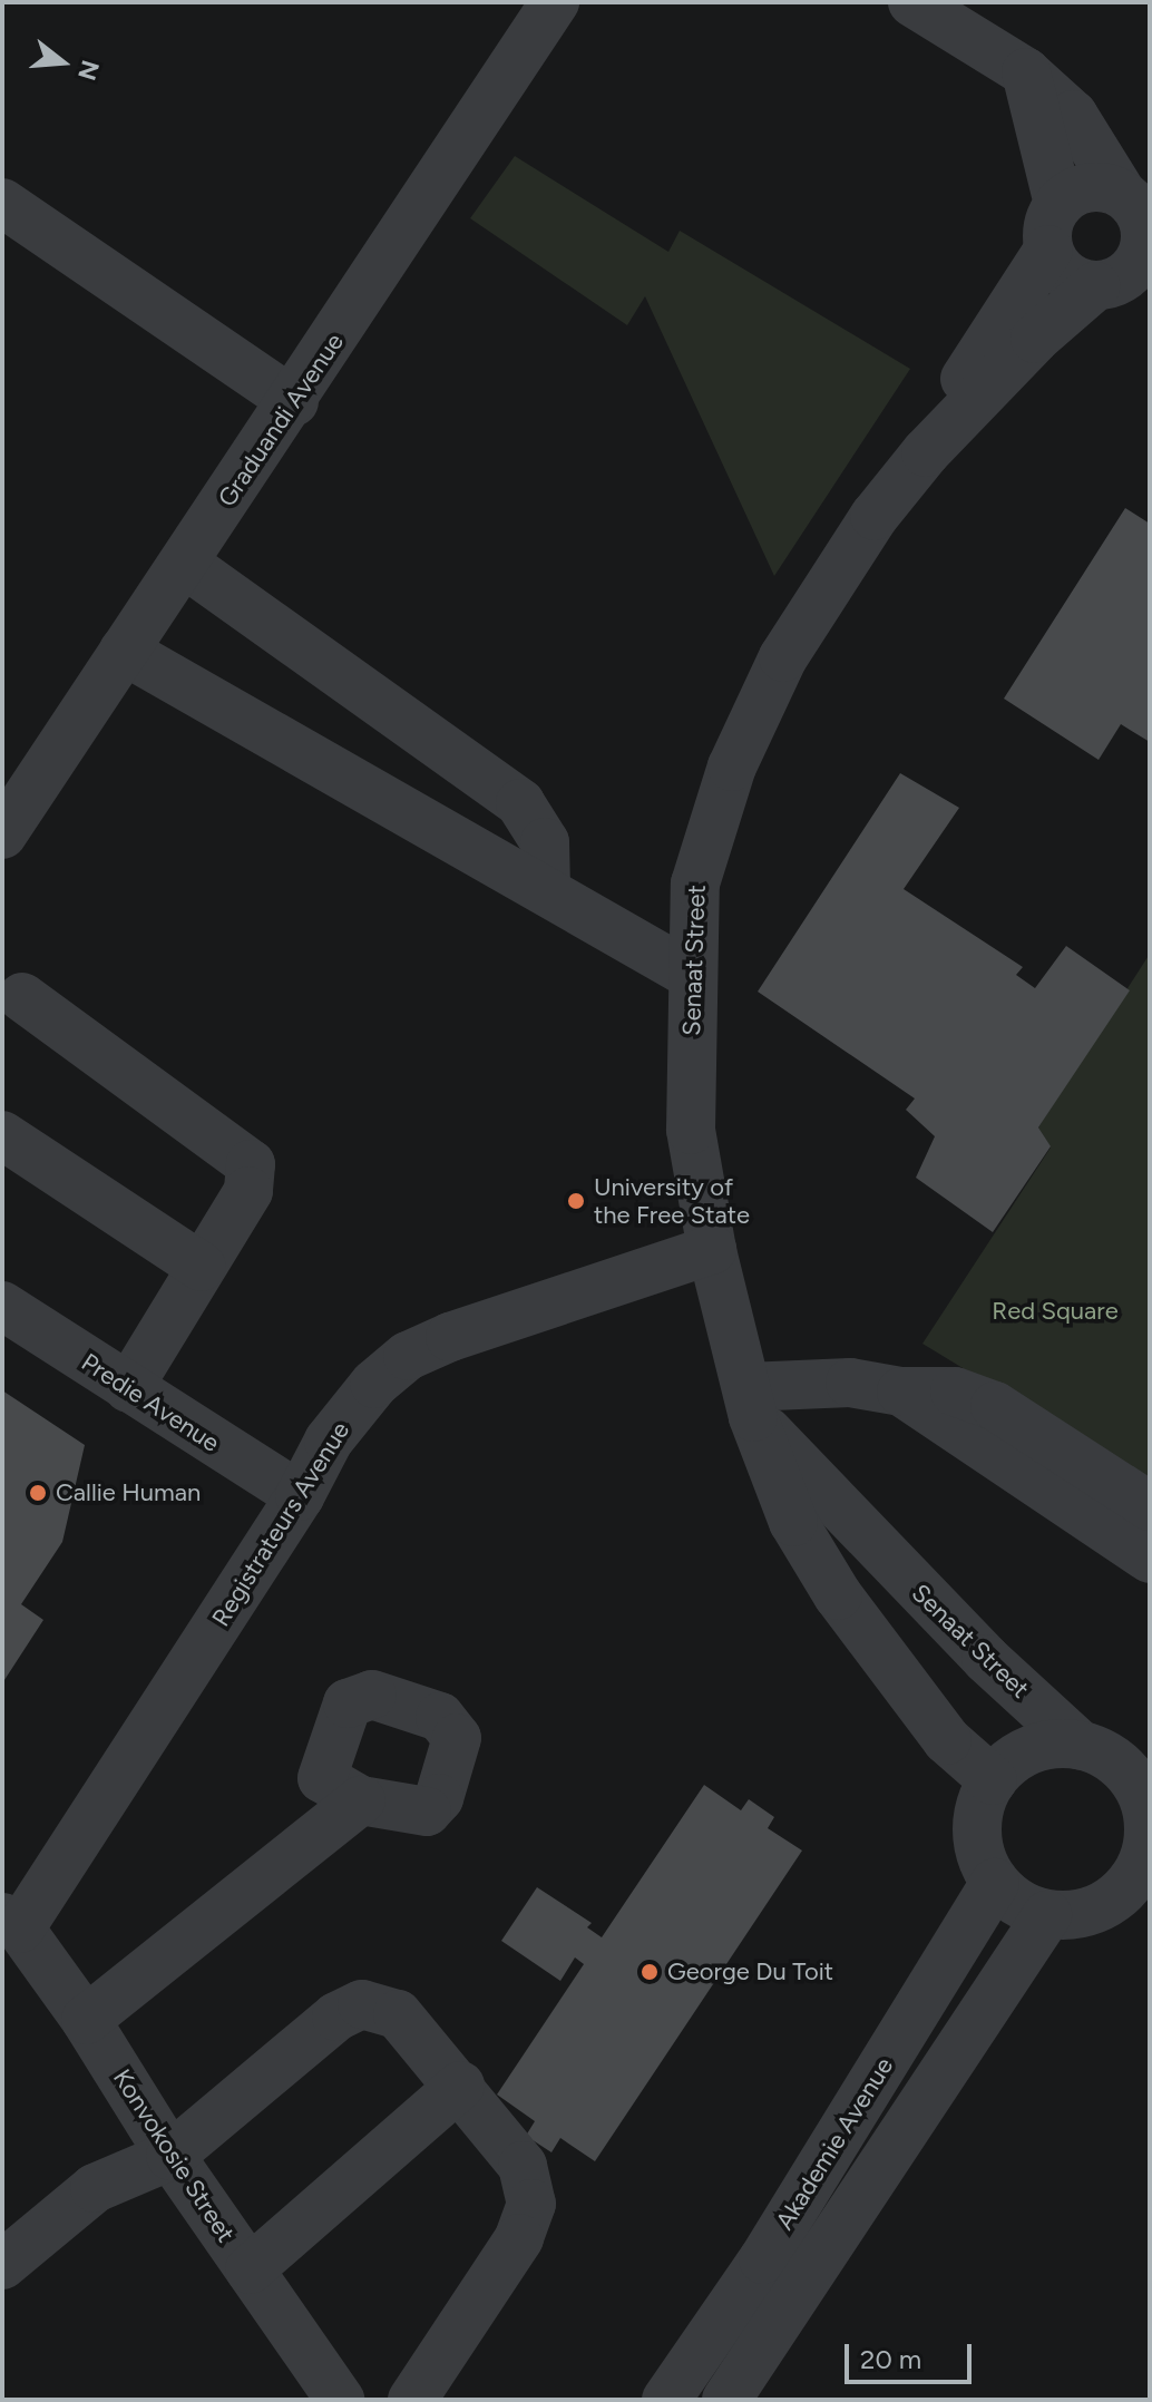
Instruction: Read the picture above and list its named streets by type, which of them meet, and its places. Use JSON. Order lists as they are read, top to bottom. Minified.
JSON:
{"streets":{"lane":["Graduandi Avenue","Senaat Street","Predie Avenue","Registrateurs Avenue","Akademie Avenue","Konvokosie Street"]},"crossings":[["Senaat Street","Registrateurs Avenue"],["Senaat Street","Akademie Avenue"],["Predie Avenue","Registrateurs Avenue"],["Registrateurs Avenue","Konvokosie Street"]],"parks":["Red Square"],"places":["University of the Free State","Callie Human","George Du Toit"],"scale_bar":"20 m","north":"right"}
